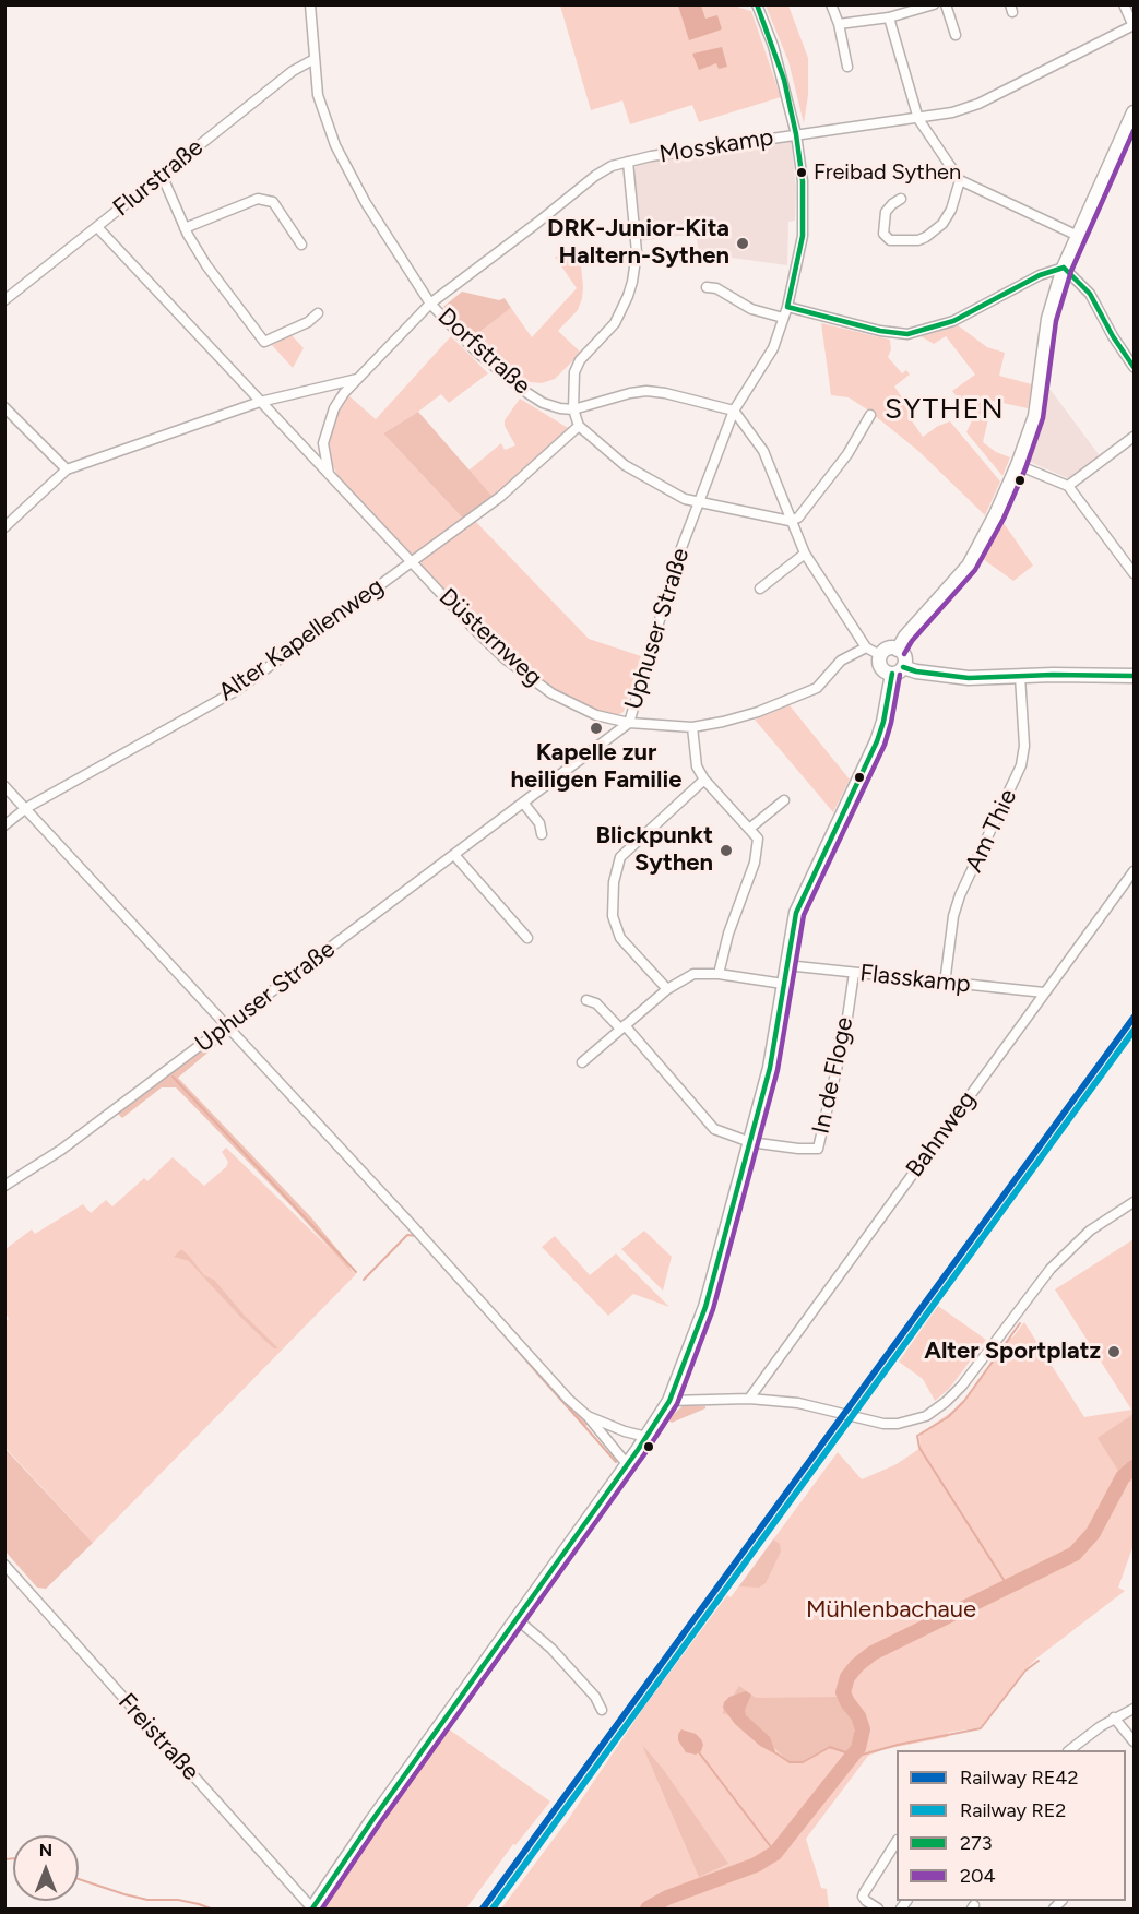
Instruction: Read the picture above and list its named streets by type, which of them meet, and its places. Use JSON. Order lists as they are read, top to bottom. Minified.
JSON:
{"streets":{"street":["Mosskamp","Flurstraße","Dorfstraße","Uphuser Straße","Düsternweg","Alter Kapellenweg","Am Thie","Flasskamp","In de Floge","Bahnweg","Freistraße"]},"crossings":[["Mosskamp","Dorfstraße"],["Mosskamp","Uphuser Straße"],["Mosskamp","Düsternweg"],["Flurstraße","Dorfstraße"],["Flurstraße","Düsternweg"],["Dorfstraße","Uphuser Straße"],["Uphuser Straße","Düsternweg"],["Düsternweg","Alter Kapellenweg"],["Am Thie","Flasskamp"],["Flasskamp","In de Floge"],["Flasskamp","Bahnweg"]],"districts":["SYTHEN"],"parks":["Mühlenbachaue"],"places":["Freibad Sythen","DRK-Junior-Kita Haltern-Sythen","Kapelle zur heiligen Familie","Blickpunkt Sythen","Alter Sportplatz"],"lines":["transit line 273","transit line 204","rail line RE42","rail line RE2"],"legend":["Railway RE42","Railway RE2","273","204"],"north":"top"}
